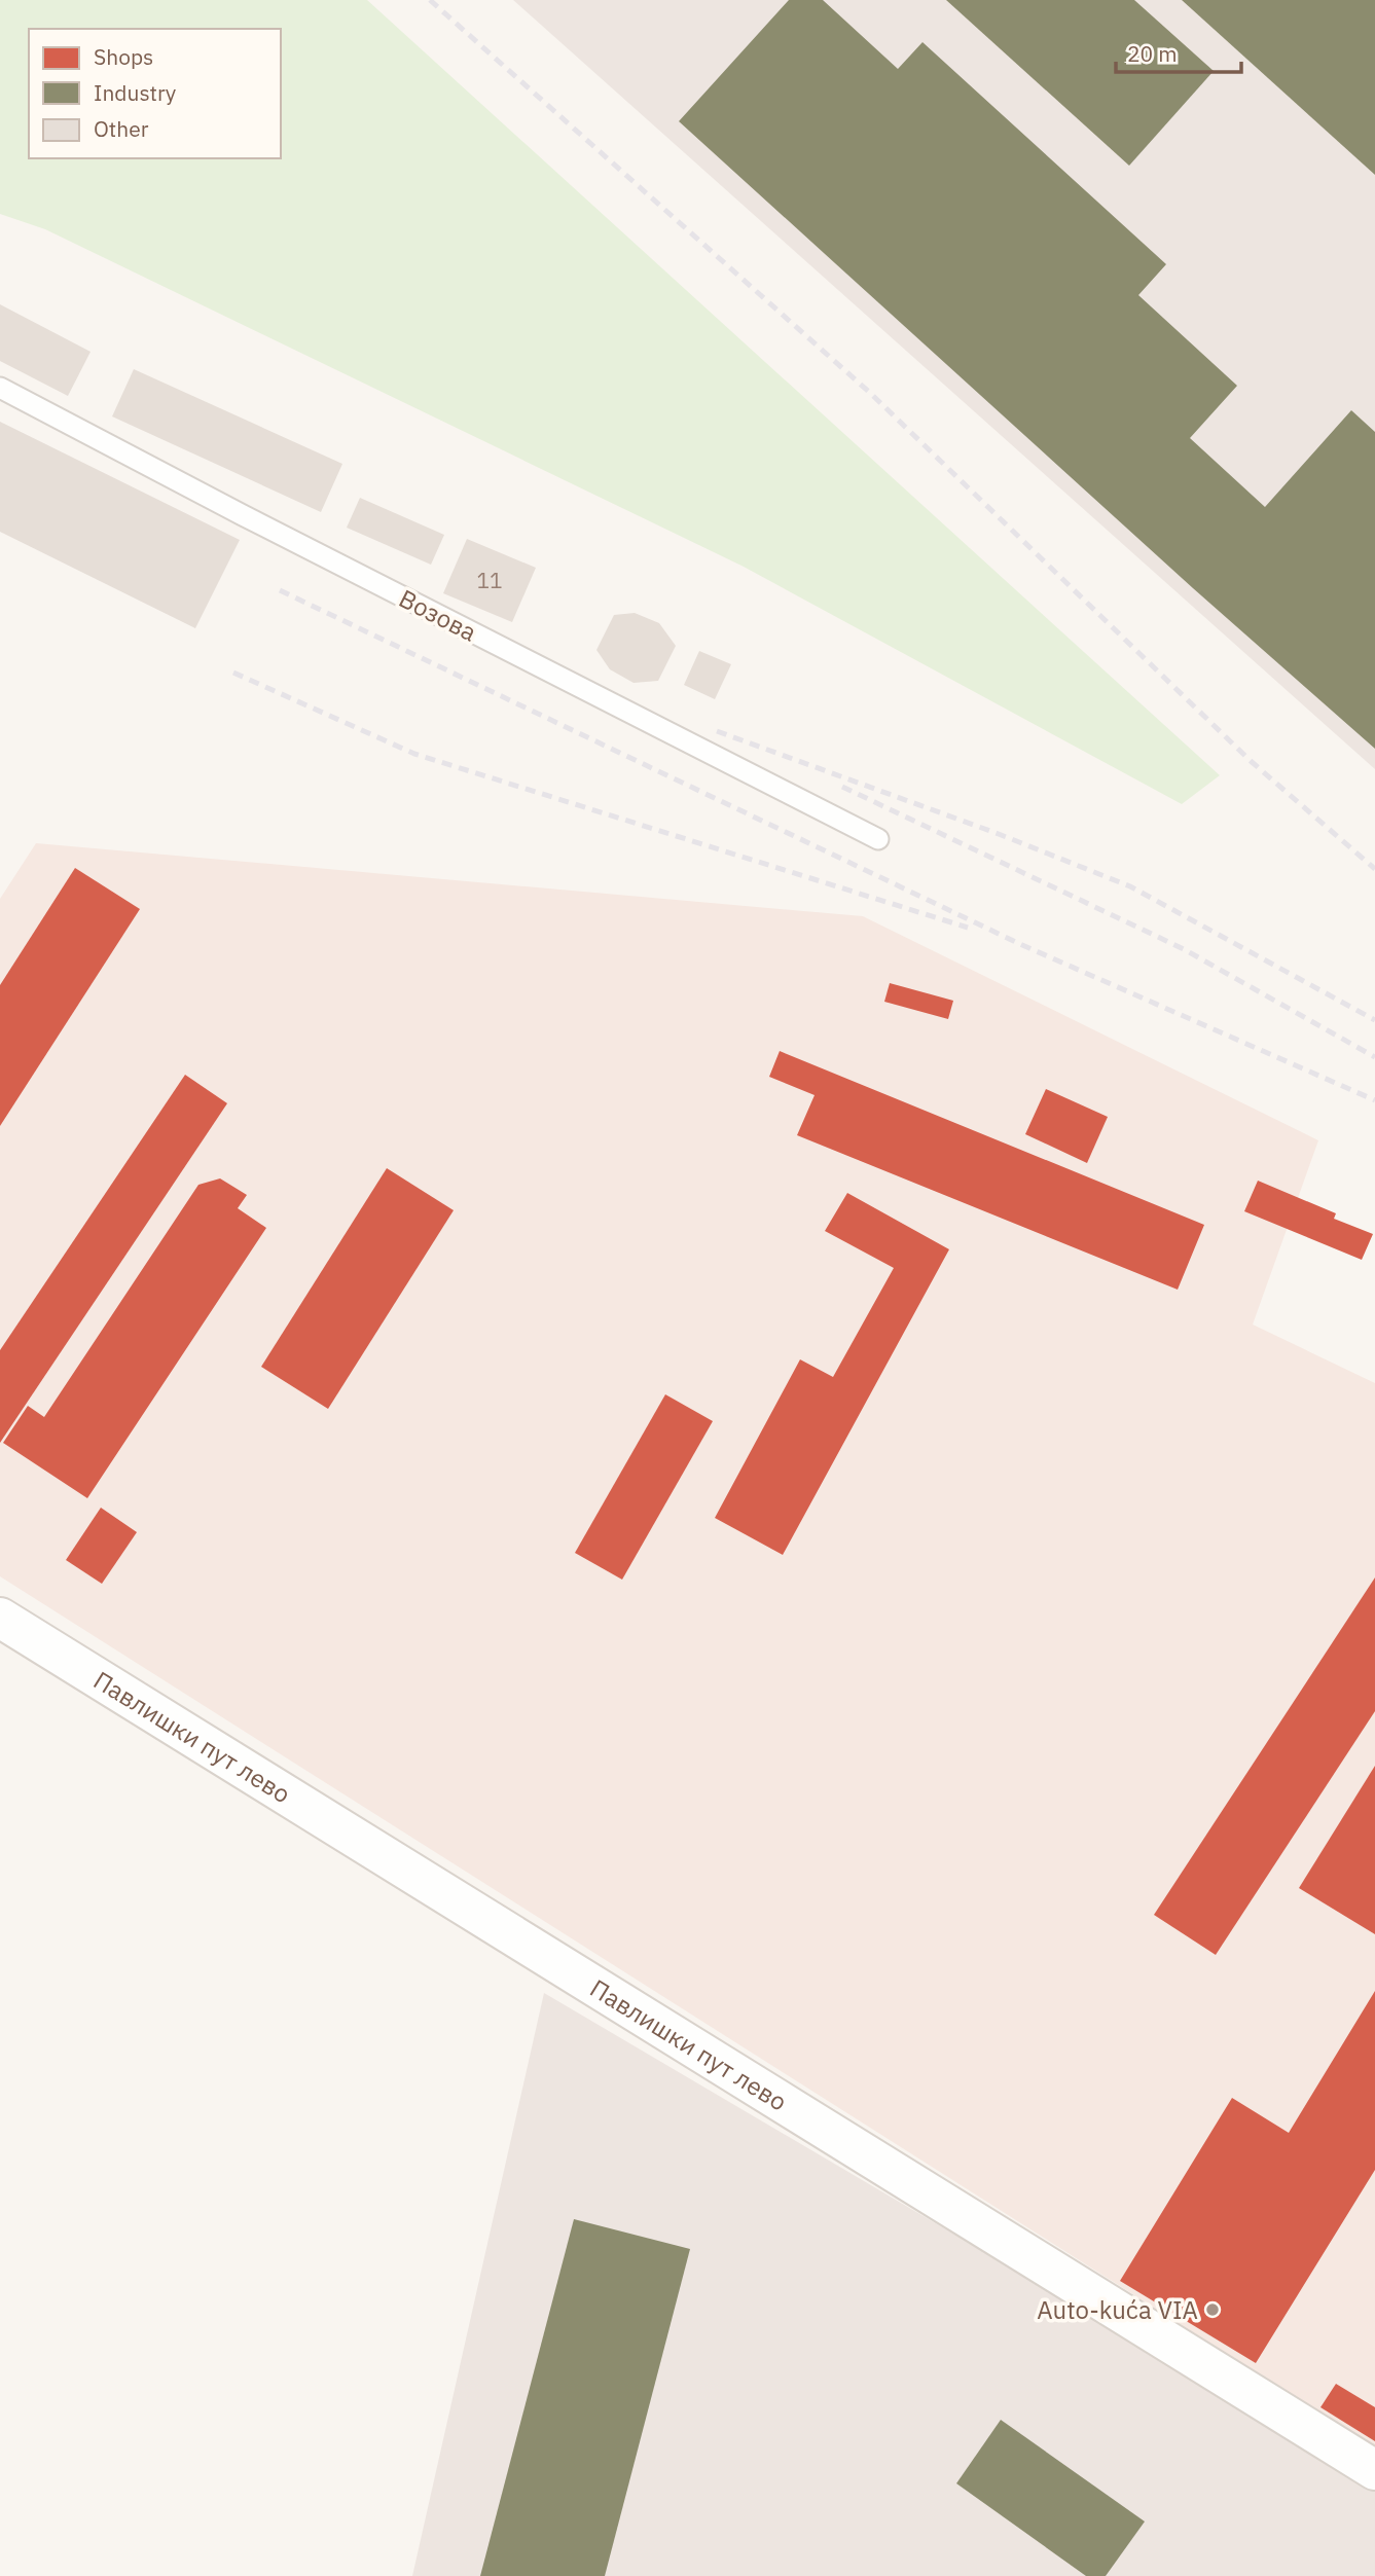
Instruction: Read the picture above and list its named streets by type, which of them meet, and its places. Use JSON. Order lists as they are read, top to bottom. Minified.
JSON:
{"streets":{"street":["Павлишки пут лево"],"lane":["Возова"]},"places":["Auto-kuća VIA"],"house_numbers":["11"],"legend":["Shops","Industry","Other"],"scale_bar":"20 m"}
